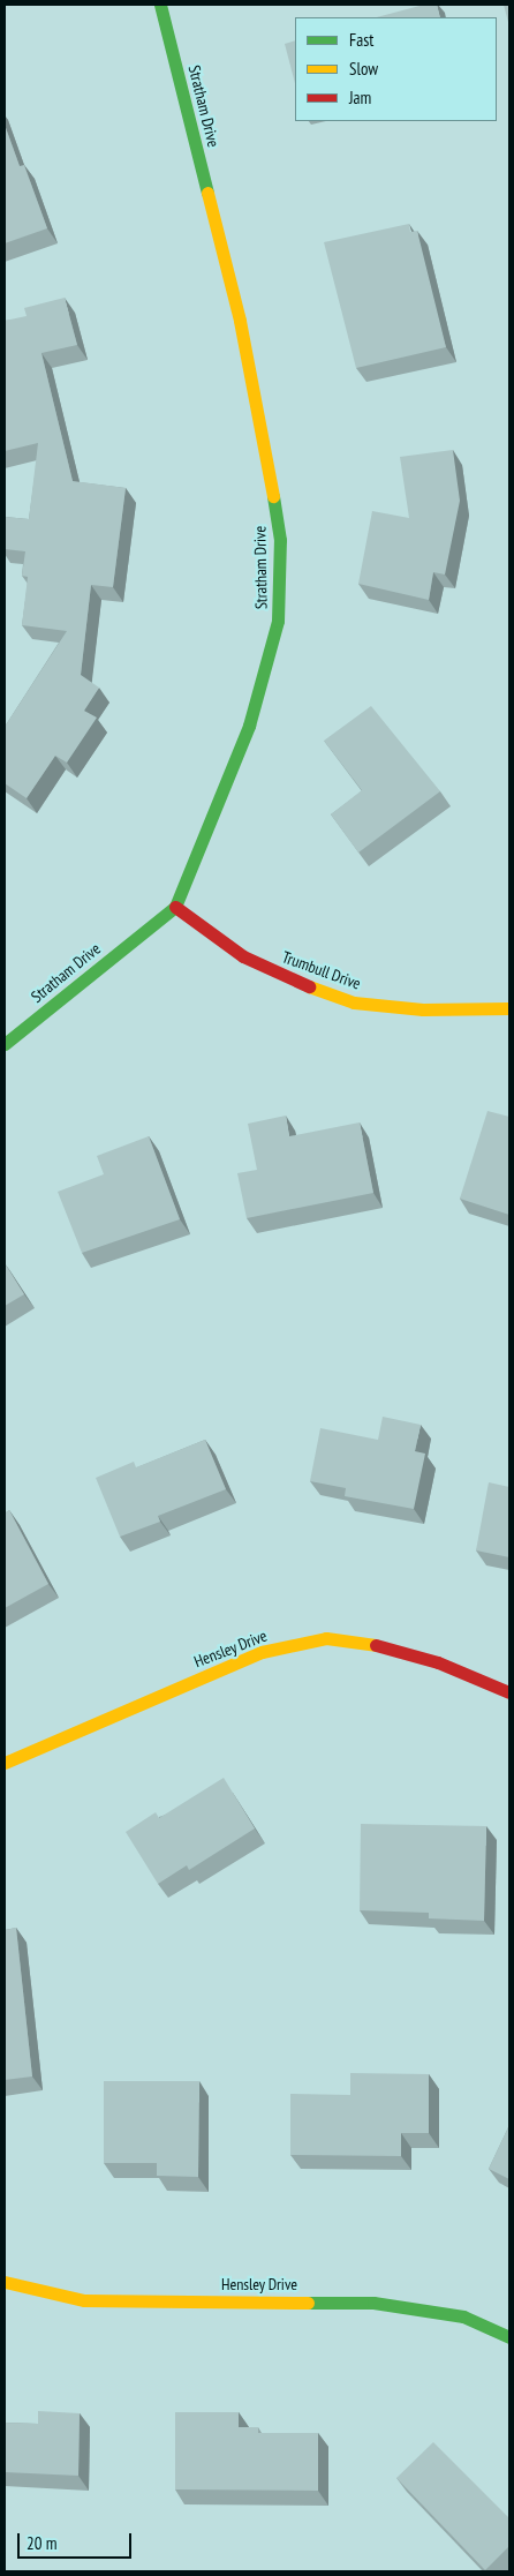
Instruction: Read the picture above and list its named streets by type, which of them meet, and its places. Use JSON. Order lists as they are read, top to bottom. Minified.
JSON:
{"streets":{"street":["Stratham Drive","Trumbull Drive","Hensley Drive"]},"crossings":[["Stratham Drive","Trumbull Drive"]],"legend":["Fast","Slow","Jam"],"scale_bar":"20 m"}
